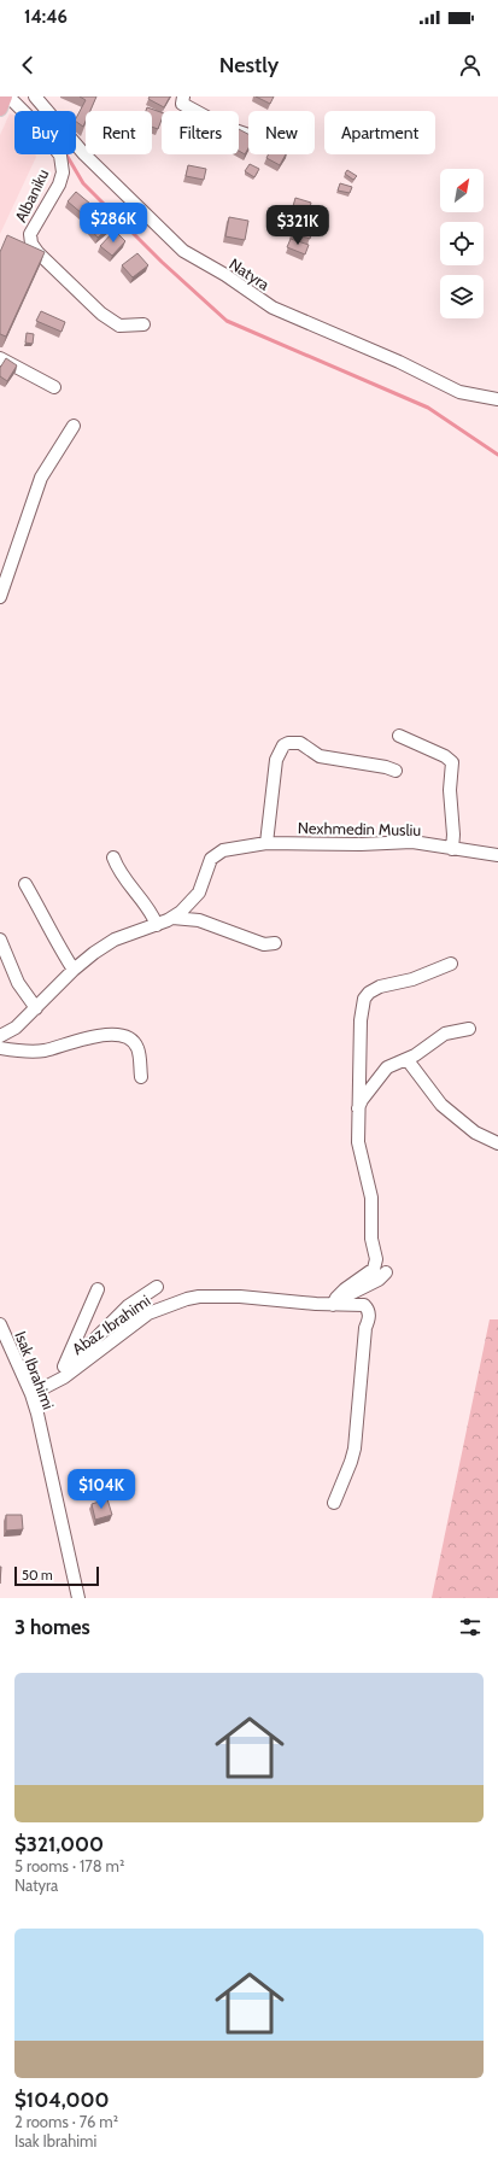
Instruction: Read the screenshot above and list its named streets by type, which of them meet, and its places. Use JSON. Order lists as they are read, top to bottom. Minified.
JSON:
{"streets":{"main road":["Albaniku"],"street":["Natyra","Nexhmedin Musliu","Abaz Ibrahimi","Isak Ibrahimi"]},"crossings":[["Abaz Ibrahimi","Isak Ibrahimi"]],"scale_bar":"50 m","north":"top right","page":{"status":"14:46","header":"Nestly","chip":["Buy","Rent","Filters","New","Apartment"],"price":["$286K","$321K","$104K"],"scale":"50 m","heading":"3 homes","list":[{"name":"$321,000","note":"5 rooms · 178 m² · Natyra"},{"name":"$104,000","note":"2 rooms · 76 m² · Isak Ibrahimi"}]}}
